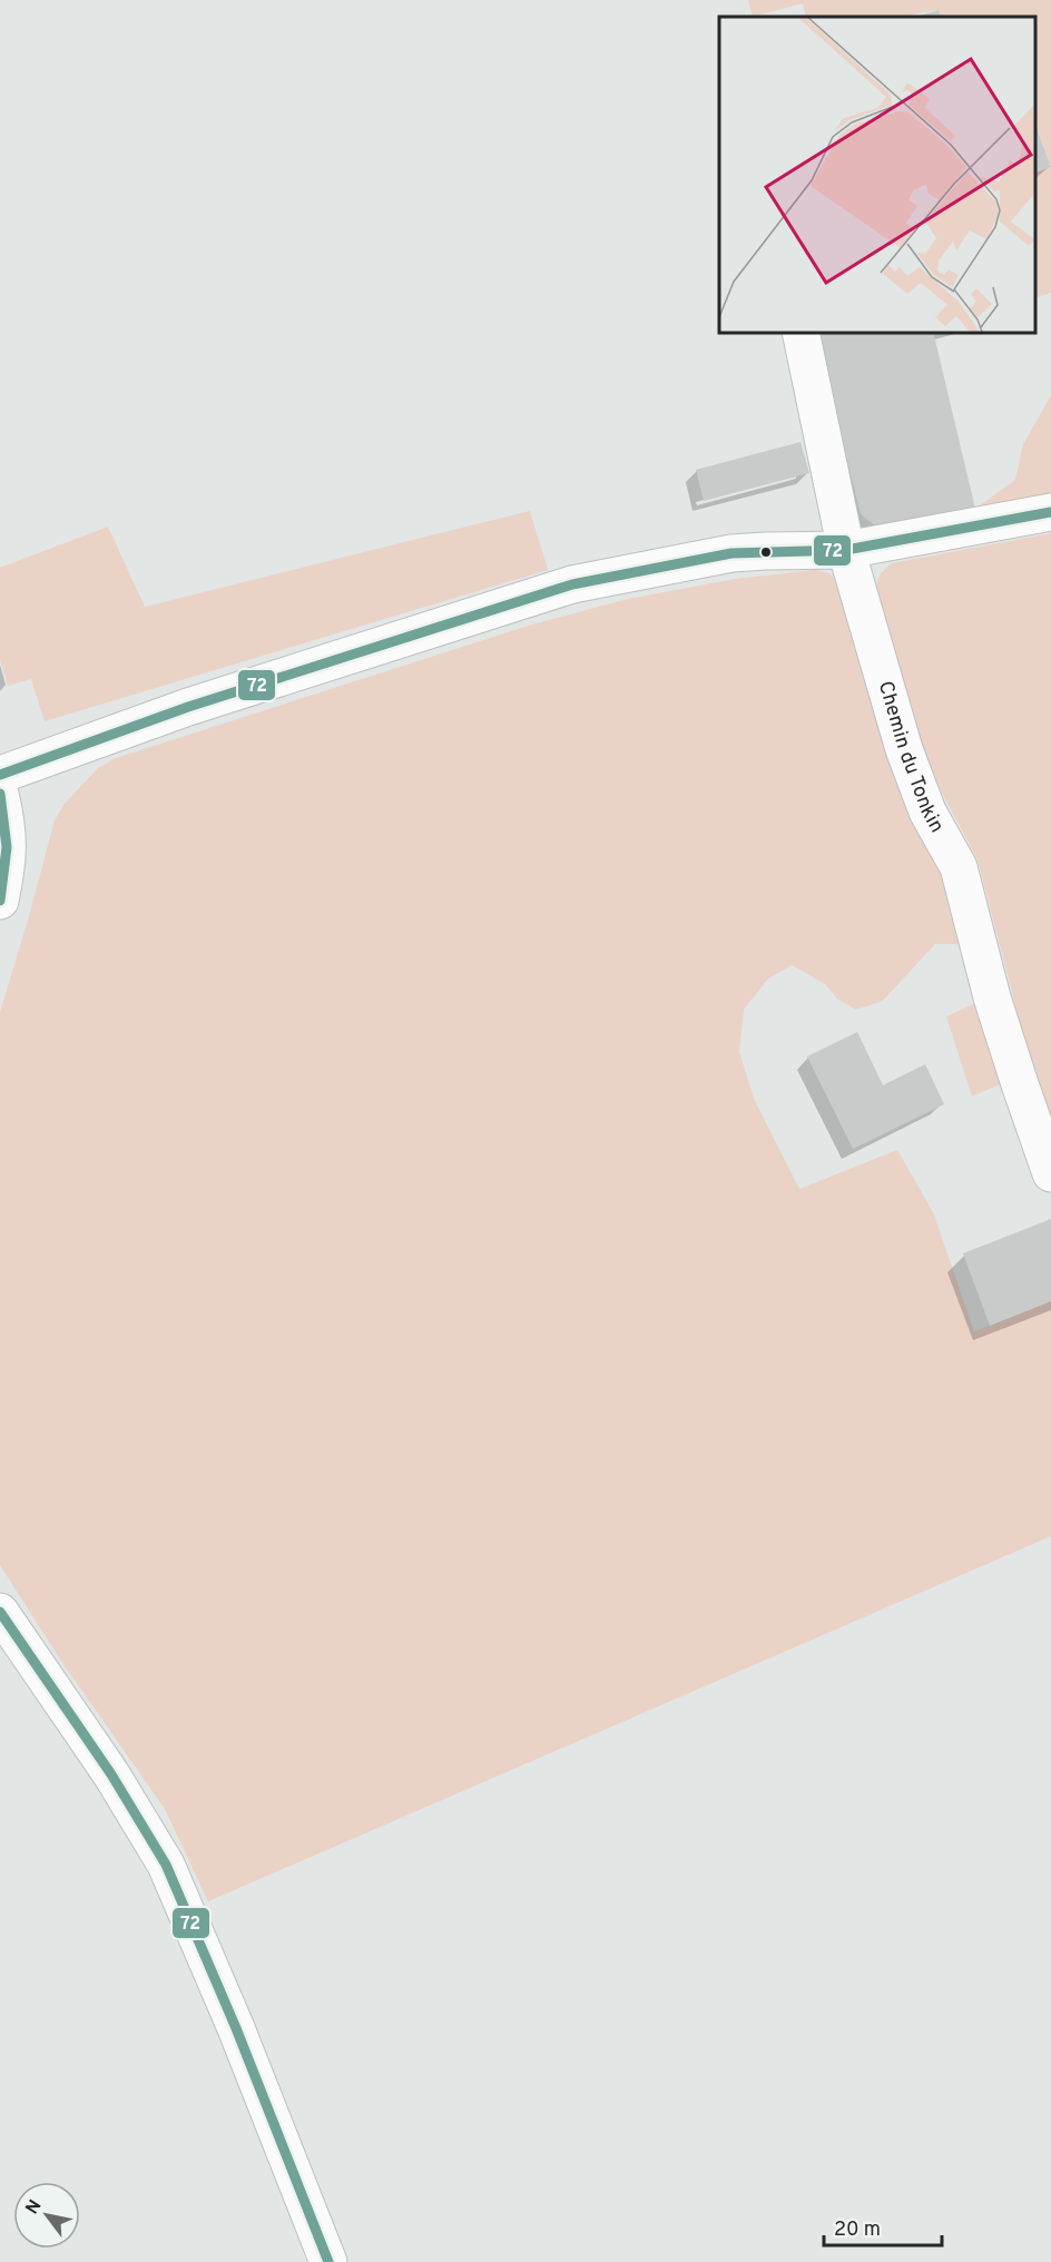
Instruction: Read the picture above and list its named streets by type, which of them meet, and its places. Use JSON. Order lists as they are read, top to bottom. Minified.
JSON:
{"streets":{"street":["Chemin du Tonkin"]},"lines":["transit line 72"],"scale_bar":"20 m","north":"top left"}
